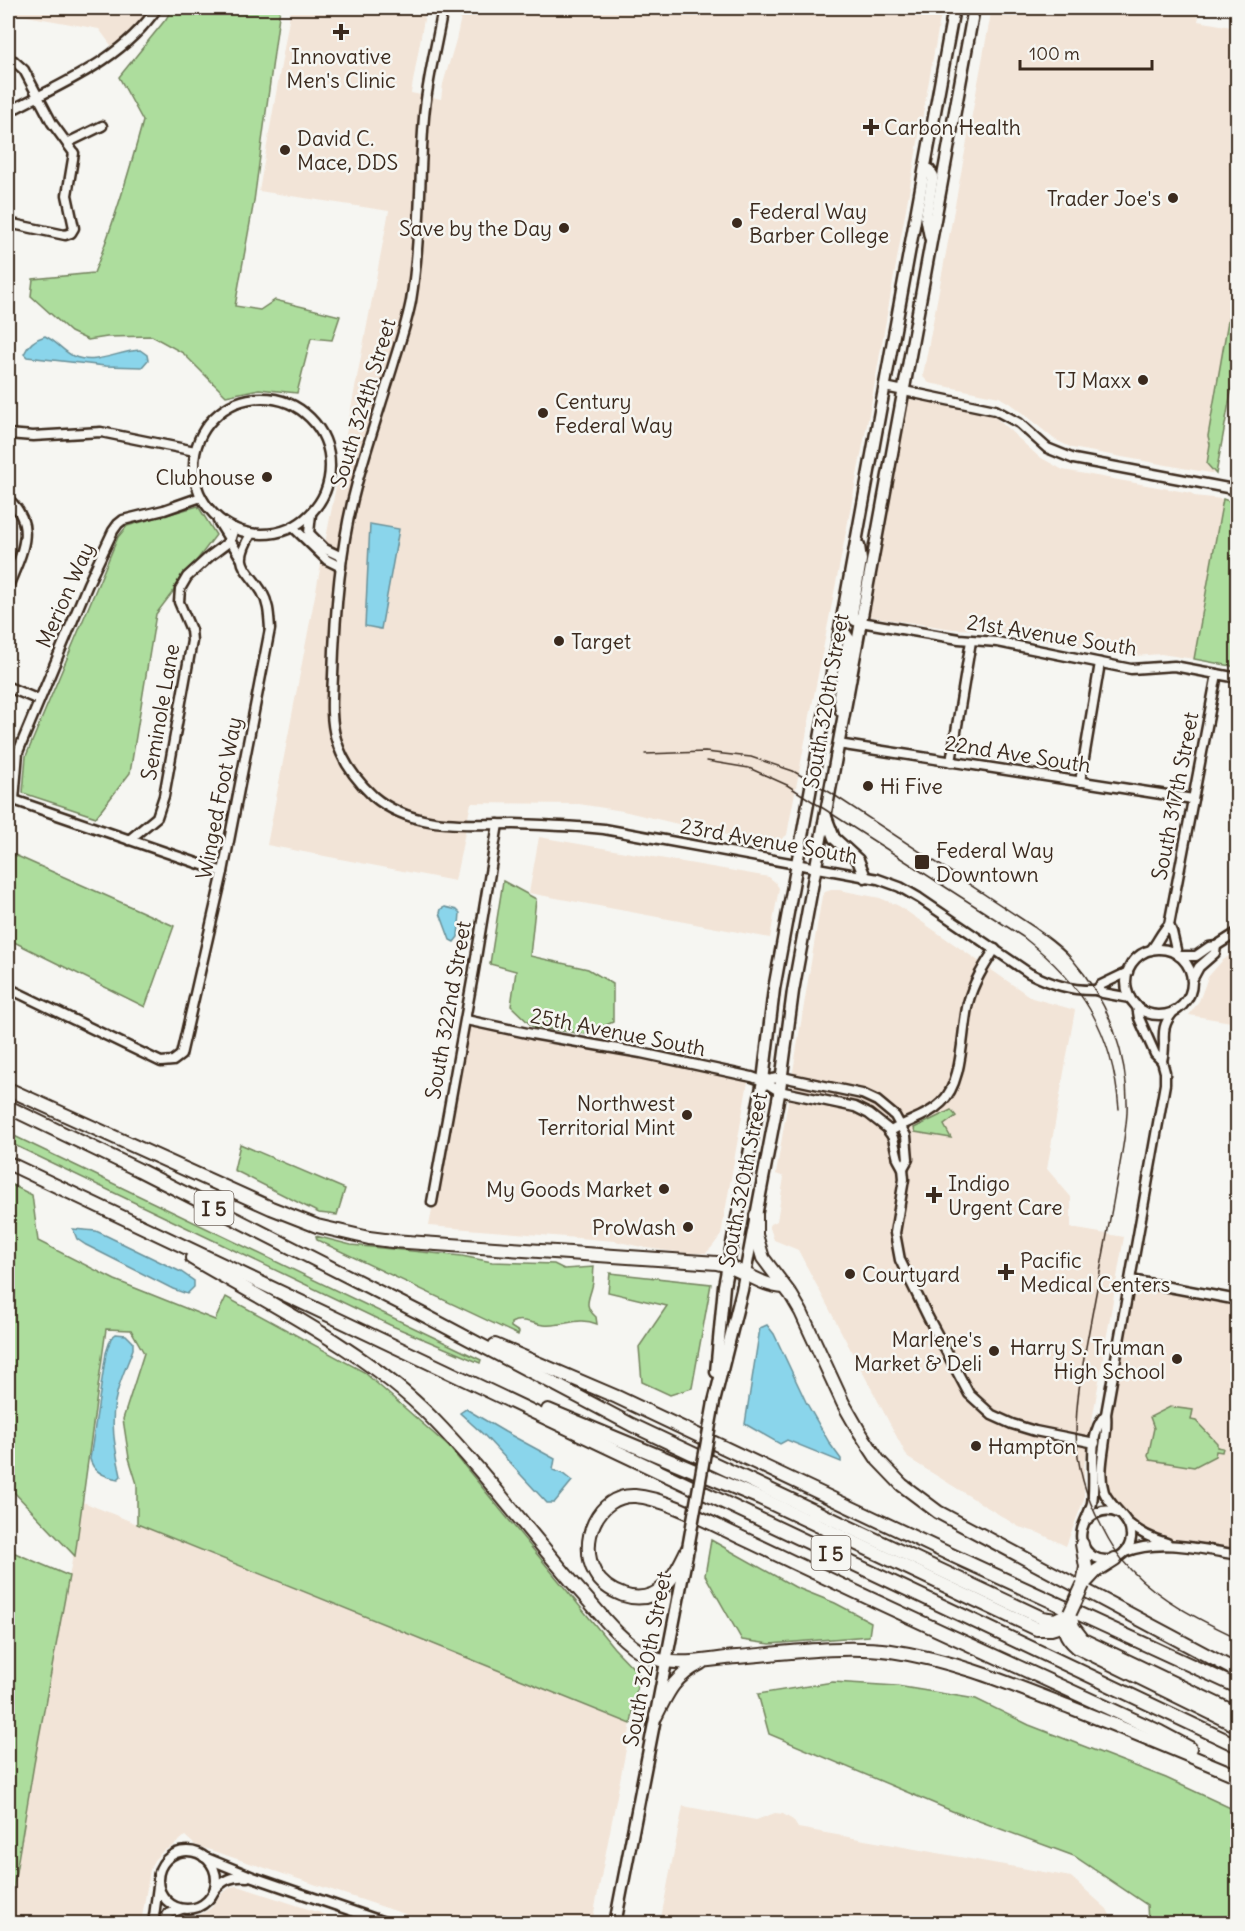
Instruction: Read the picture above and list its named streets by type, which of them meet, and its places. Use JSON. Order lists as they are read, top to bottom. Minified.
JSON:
{"streets":{"highway":["I 5"],"main road":["South 320th Street"],"street":["South 324th Street","Merion Way","21st Avenue South","Seminole Lane","22nd Ave South","South 317th Street","Winged Foot Way","23rd Avenue South","South 322nd Street","25th Avenue South"]},"crossings":[["South 324th Street","23rd Avenue South"],["Merion Way","Winged Foot Way"],["21st Avenue South","South 320th Street"],["21st Avenue South","South 317th Street"],["South 320th Street","22nd Ave South"],["South 320th Street","23rd Avenue South"],["South 320th Street","25th Avenue South"],["Seminole Lane","Winged Foot Way"],["22nd Ave South","South 317th Street"],["23rd Avenue South","South 322nd Street"],["South 322nd Street","25th Avenue South"]],"places":{"health":["Innovative Men's Clinic","Carbon Health","Indigo Urgent Care","Pacific Medical Centers"],"other":["David C. Mace, DDS","Trader Joe's","Federal Way Barber College","Save by the Day","TJ Maxx","Century Federal Way","Clubhouse","Target","Hi Five","Northwest Territorial Mint","My Goods Market","ProWash","Courtyard","Marlene's Market & Deli","Harry S. Truman High School","Hampton"],"transit":["Federal Way Downtown"]},"scale_bar":"100 m"}
